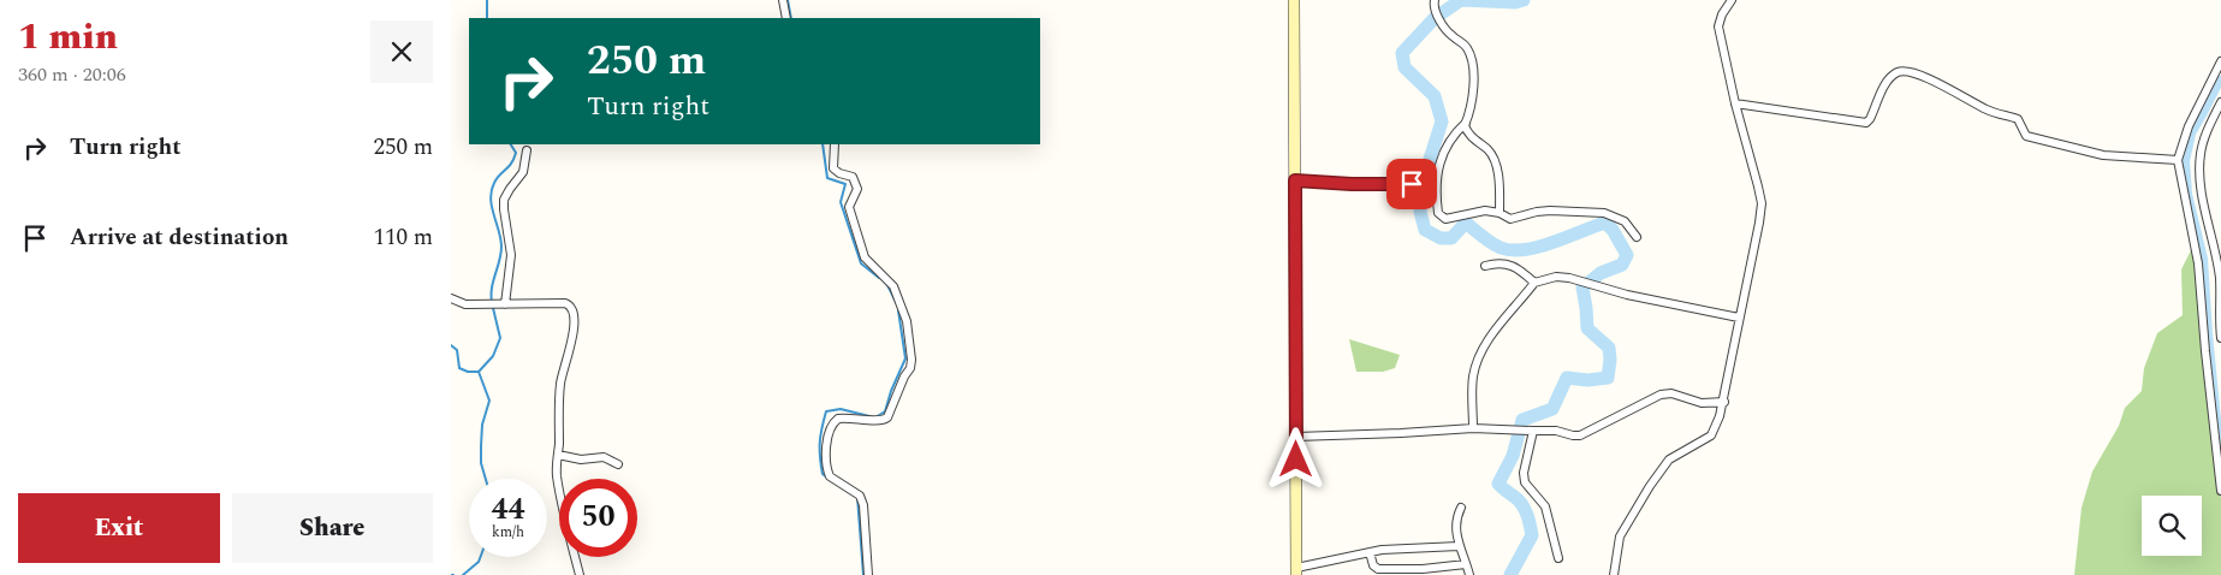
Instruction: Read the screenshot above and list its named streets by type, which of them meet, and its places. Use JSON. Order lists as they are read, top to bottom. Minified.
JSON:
{"page":{"heading":["1 min","360 m · 20:06"],"turn":["250 m","Turn right"],"list":[{"name":"Turn right","value":"250 m"},{"name":"Arrive at destination","value":"110 m"}],"speed":"44 km/h","limit":"50","buttons":["Exit","Share"]}}
